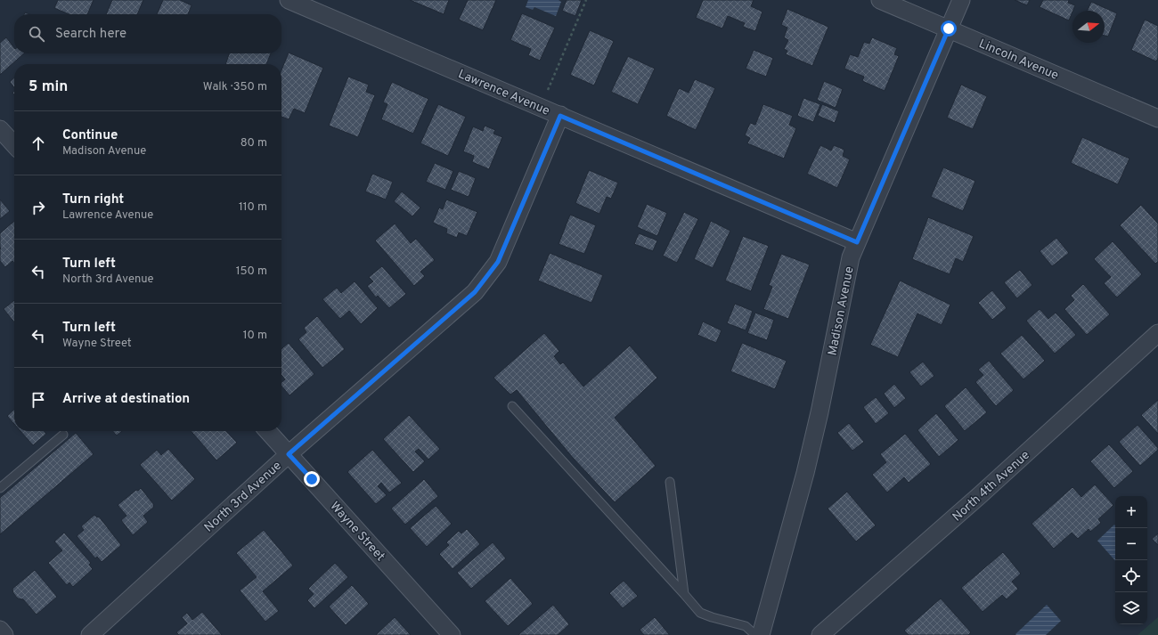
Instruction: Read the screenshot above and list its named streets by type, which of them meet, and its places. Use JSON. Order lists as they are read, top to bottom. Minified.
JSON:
{"streets":{"street":["Lincoln Avenue","Lawrence Avenue","Madison Avenue","North 4th Avenue","North 3rd Avenue","Wayne Street"]},"crossings":[["Lincoln Avenue","Madison Avenue"],["Lawrence Avenue","Madison Avenue"],["Lawrence Avenue","North 3rd Avenue"],["North 3rd Avenue","Wayne Street"]],"north":"right","page":{"search":"Search here","heading":["5 min","Walk · 350 m"],"list":[["Continue","Madison Avenue","80 m"],["Turn right","Lawrence Avenue","110 m"],["Turn left","North 3rd Avenue","150 m"],["Turn left","Wayne Street","10 m"],"Arrive at destination"],"map_buttons":["+","−"]}}
